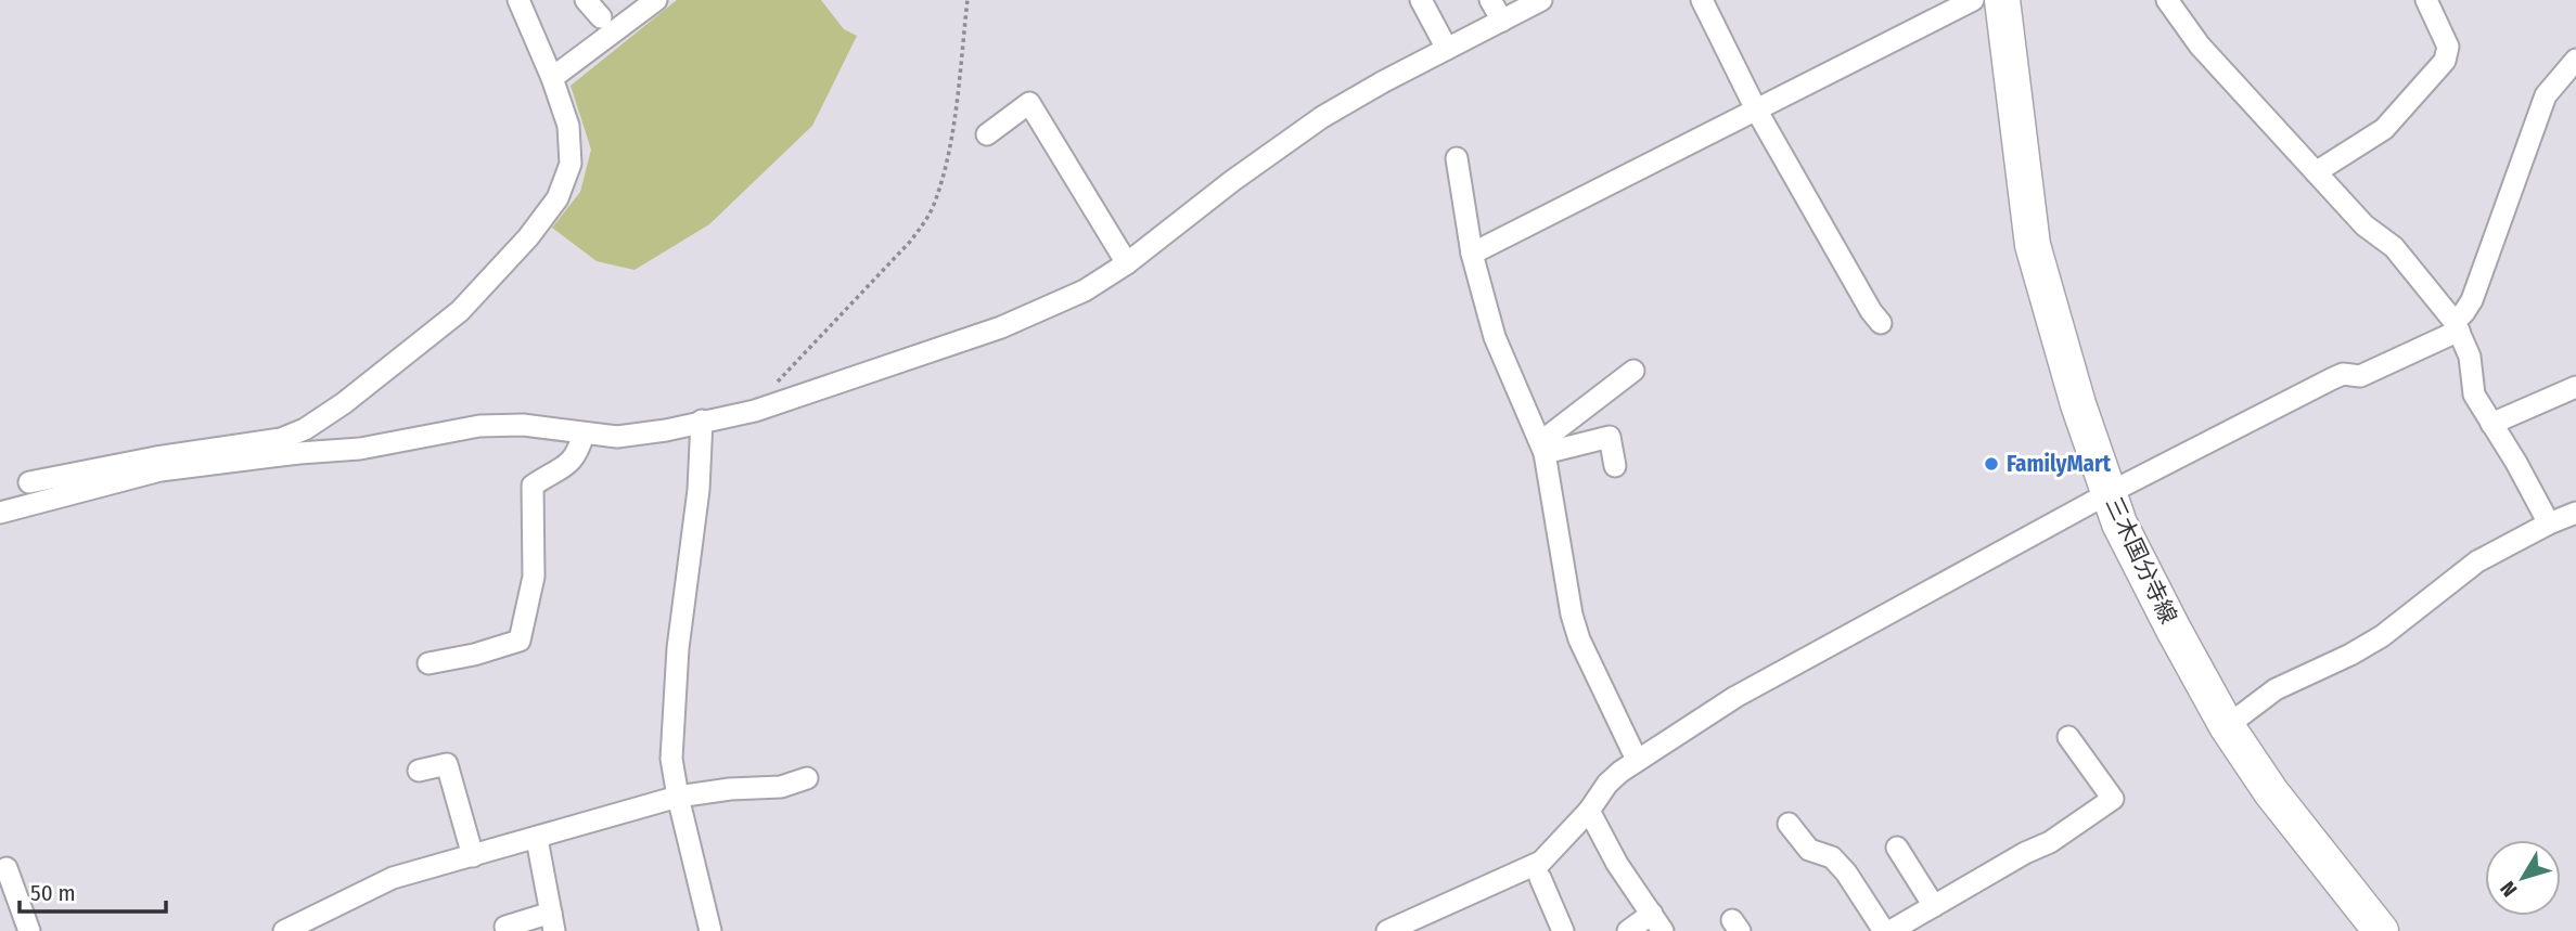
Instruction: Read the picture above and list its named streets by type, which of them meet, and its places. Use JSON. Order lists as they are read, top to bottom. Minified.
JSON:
{"streets":{"main road":["三木国分寺線"]},"places":["FamilyMart"],"scale_bar":"50 m","north":"bottom left"}
